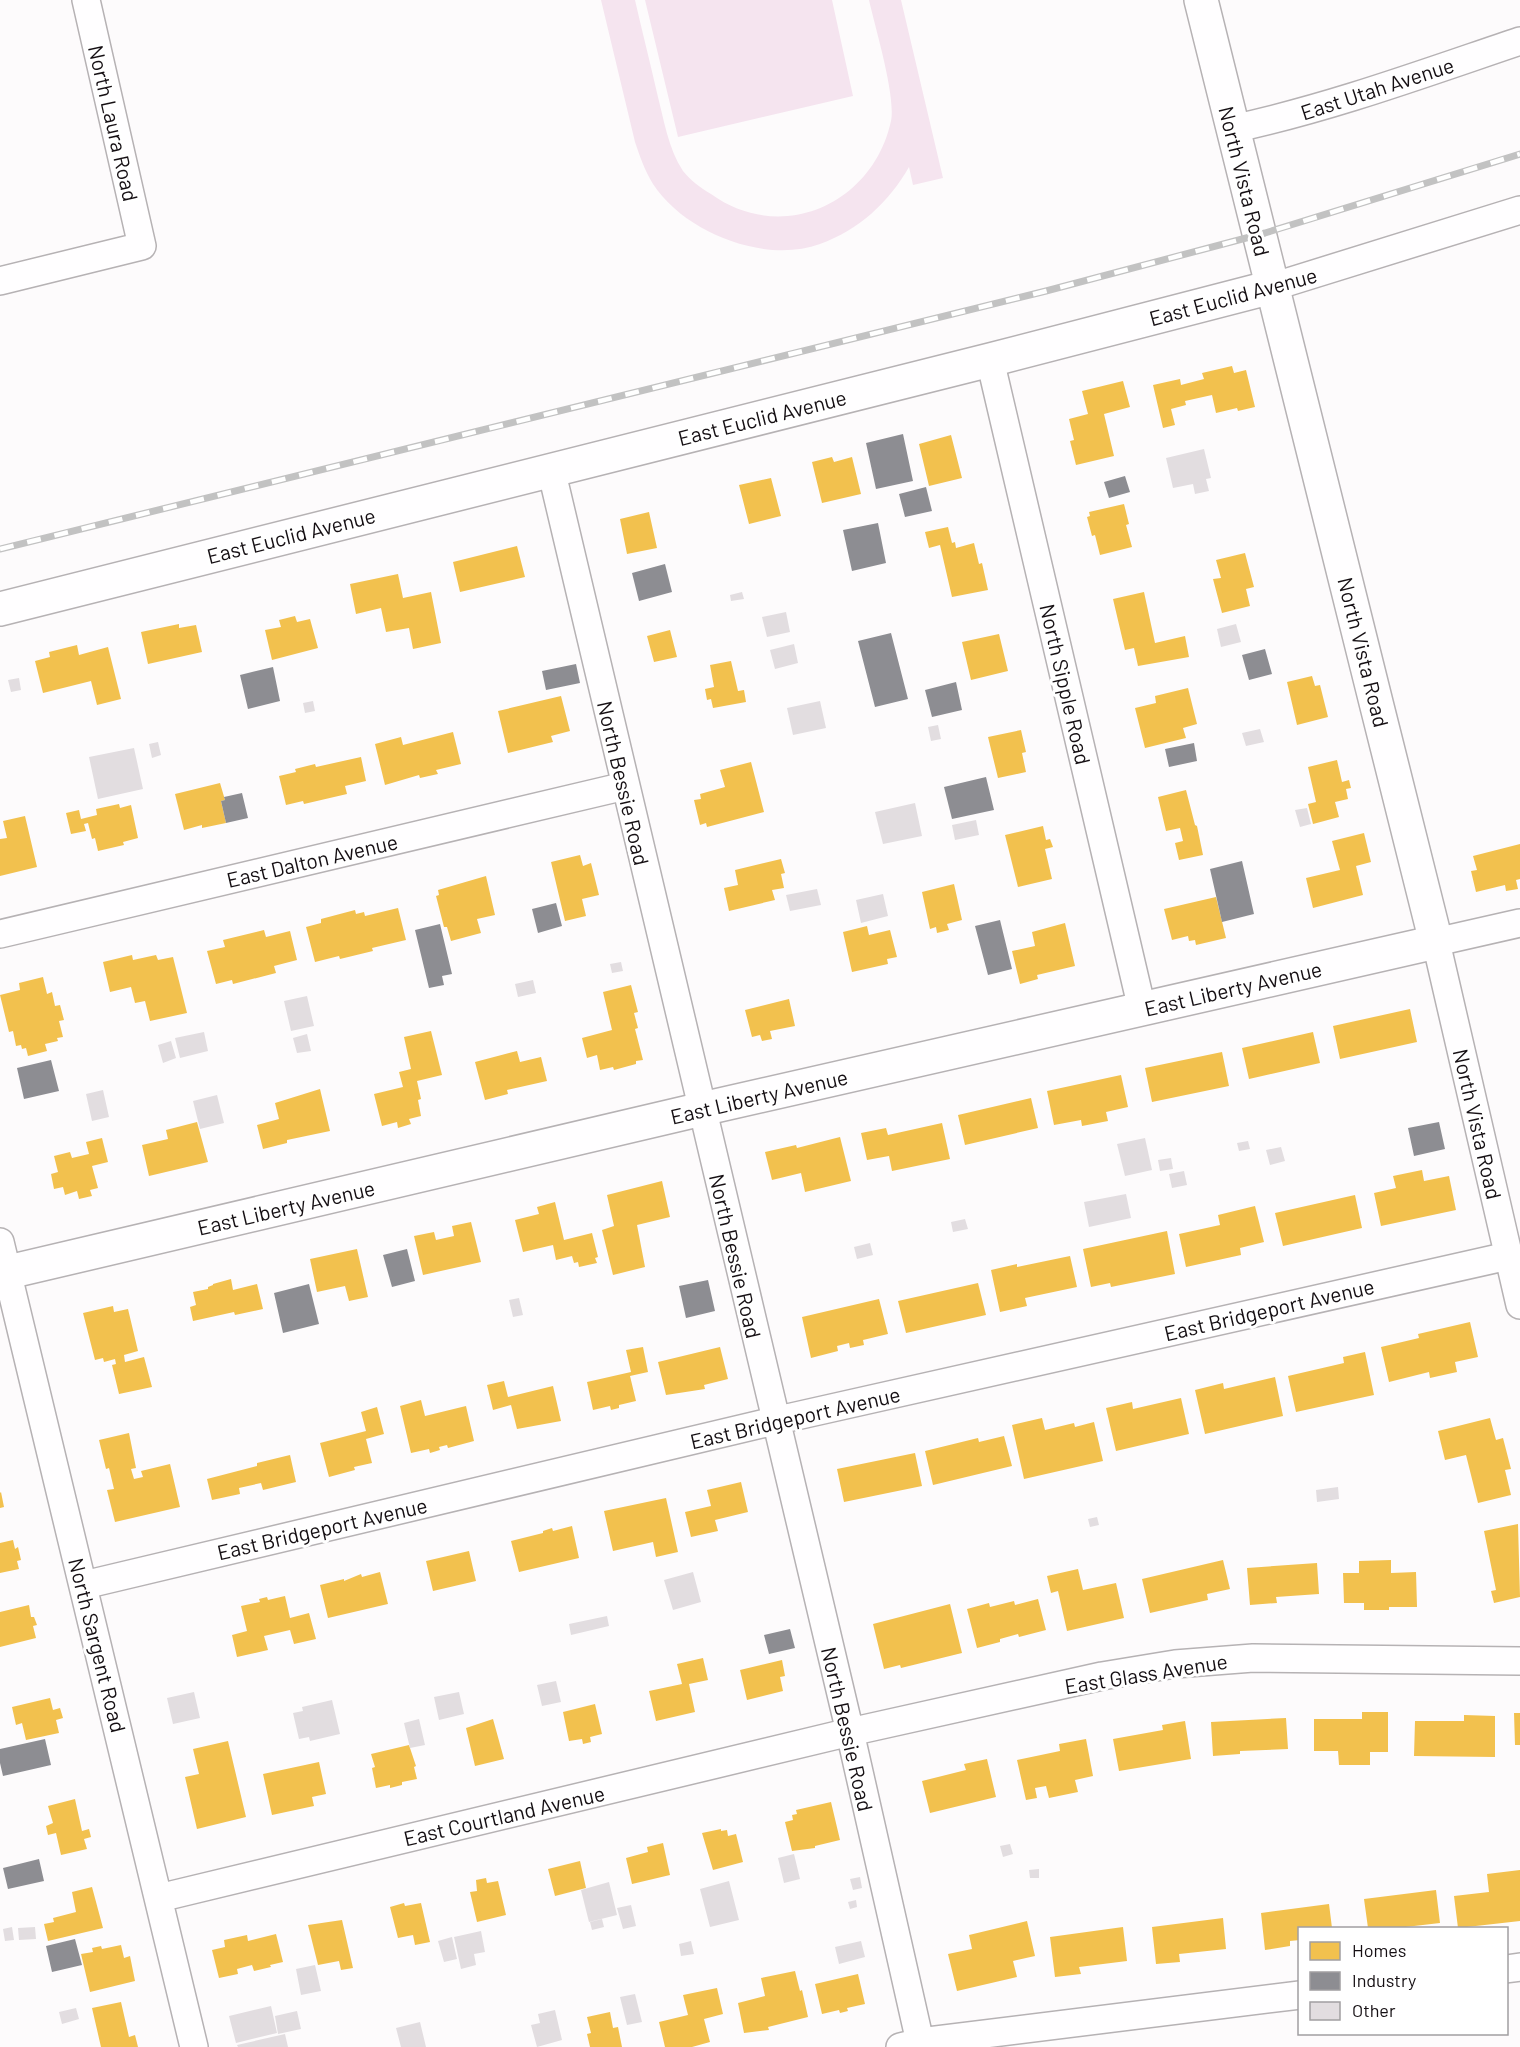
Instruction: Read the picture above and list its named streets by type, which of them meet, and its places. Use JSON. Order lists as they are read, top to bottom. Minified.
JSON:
{"streets":{"street":["East Utah Avenue","North Laura Road","North Vista Road","East Euclid Avenue","North Sipple Road","North Bessie Road","East Dalton Avenue","East Liberty Avenue","East Bridgeport Avenue","North Sargent Road","East Glass Avenue","East Courtland Avenue"]},"crossings":[["East Utah Avenue","North Vista Road"],["North Vista Road","East Euclid Avenue"],["North Vista Road","East Liberty Avenue"],["North Vista Road","East Bridgeport Avenue"],["East Euclid Avenue","North Sipple Road"],["East Euclid Avenue","North Bessie Road"],["North Sipple Road","East Liberty Avenue"],["North Bessie Road","East Dalton Avenue"],["North Bessie Road","East Liberty Avenue"],["North Bessie Road","East Bridgeport Avenue"],["North Bessie Road","East Glass Avenue"],["North Bessie Road","East Courtland Avenue"],["East Liberty Avenue","North Sargent Road"],["East Bridgeport Avenue","North Sargent Road"],["North Sargent Road","East Courtland Avenue"],["East Glass Avenue","East Courtland Avenue"]],"legend":["Homes","Industry","Other"]}
